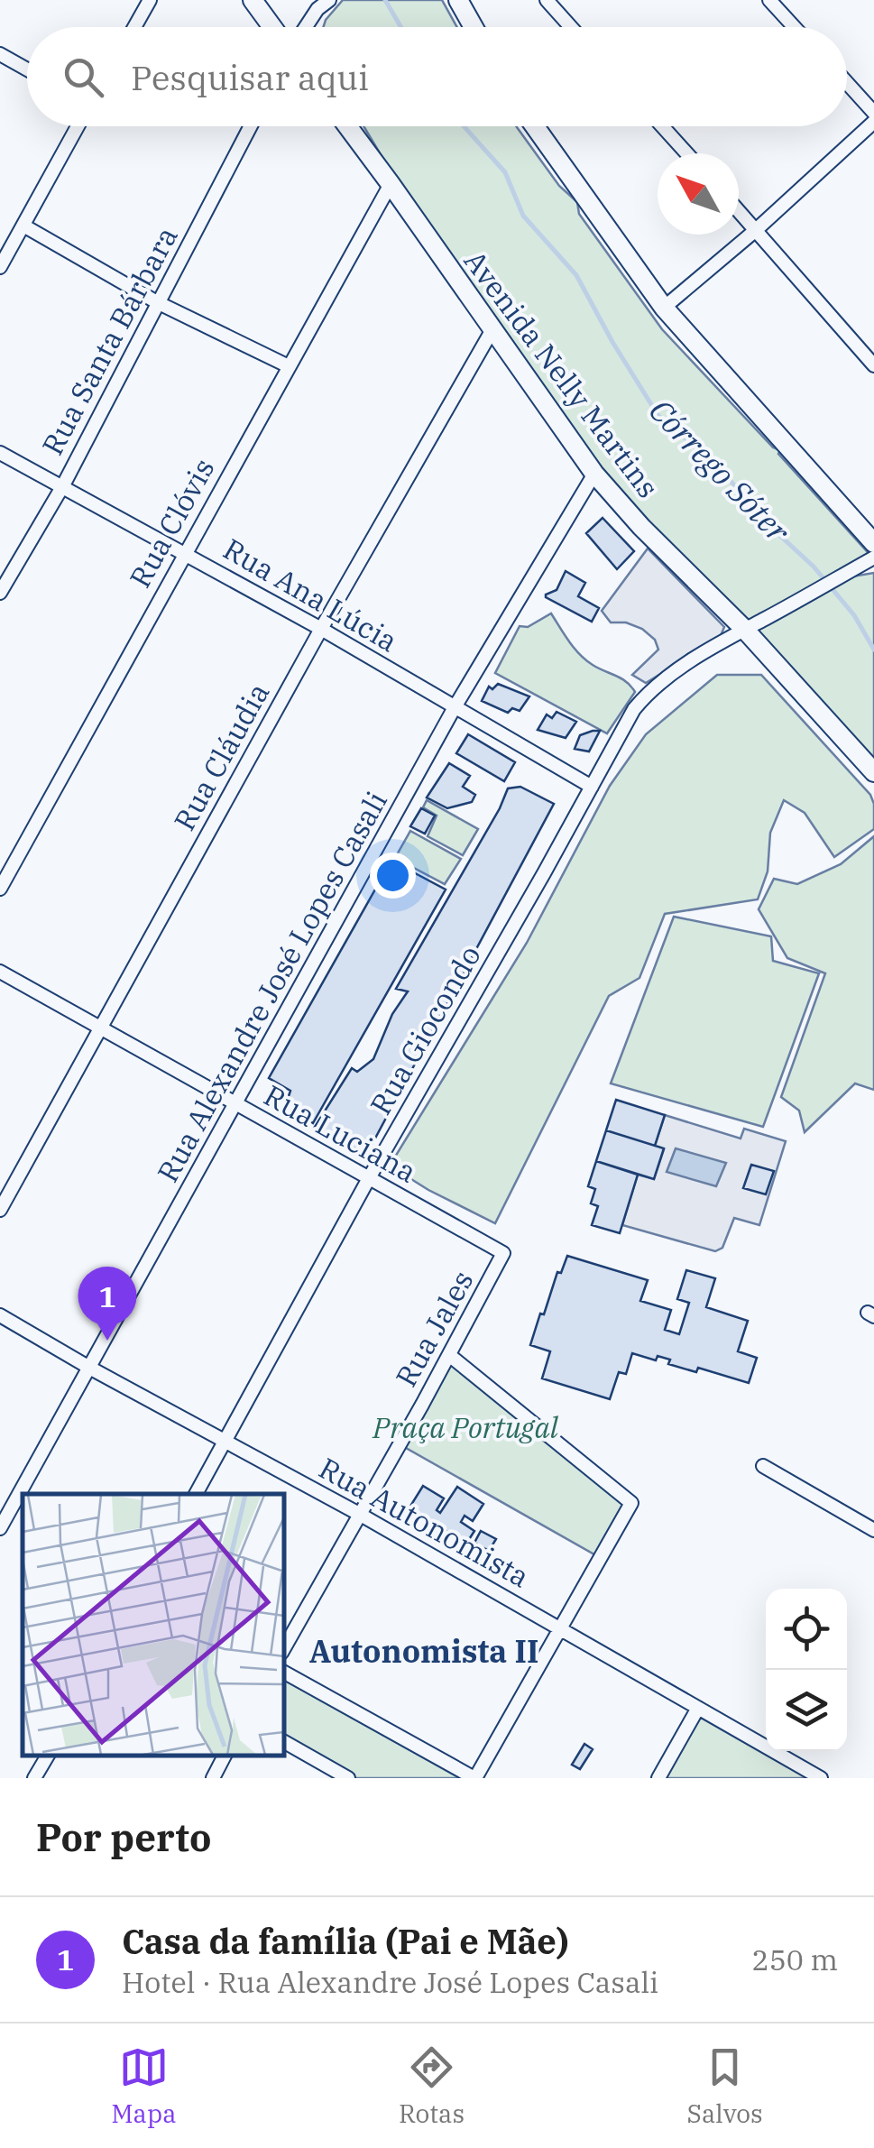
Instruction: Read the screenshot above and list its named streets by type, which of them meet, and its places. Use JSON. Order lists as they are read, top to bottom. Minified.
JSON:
{"streets":{"main road":["Avenida Nelly Martins"],"street":["Rua Santa Bárbara","Rua Clóvis","Rua Ana Lúcia","Rua Cláudia","Rua Alexandre José Lopes Casali","Rua Giocondo","Rua Luciana","Rua Jales","Rua Autonomista"]},"crossings":[["Rua Santa Bárbara","Rua Ana Lúcia"],["Avenida Nelly Martins","Rua Clóvis"],["Avenida Nelly Martins","Rua Cláudia"],["Avenida Nelly Martins","Rua Alexandre José Lopes Casali"],["Avenida Nelly Martins","Rua Giocondo"],["Rua Clóvis","Rua Ana Lúcia"],["Rua Ana Lúcia","Rua Cláudia"],["Rua Ana Lúcia","Rua Alexandre José Lopes Casali"],["Rua Ana Lúcia","Rua Giocondo"],["Rua Cláudia","Rua Luciana"],["Rua Alexandre José Lopes Casali","Rua Luciana"],["Rua Alexandre José Lopes Casali","Rua Autonomista"],["Rua Giocondo","Rua Luciana"],["Rua Giocondo","Rua Autonomista"],["Rua Luciana","Rua Jales"],["Rua Jales","Rua Autonomista"]],"districts":["Autonomista II"],"water":["Córrego Sóter"],"parks":["Praça Portugal"],"north":"top left","page":{"search":"Pesquisar aqui","pins":"1","heading":"Por perto","list":[{"mark":"1","name":"Casa da família (Pai e Mãe)","note":"Hotel · Rua Alexandre José Lopes Casali","value":"250 m"}],"nav":["Mapa","Rotas","Salvos"]}}
